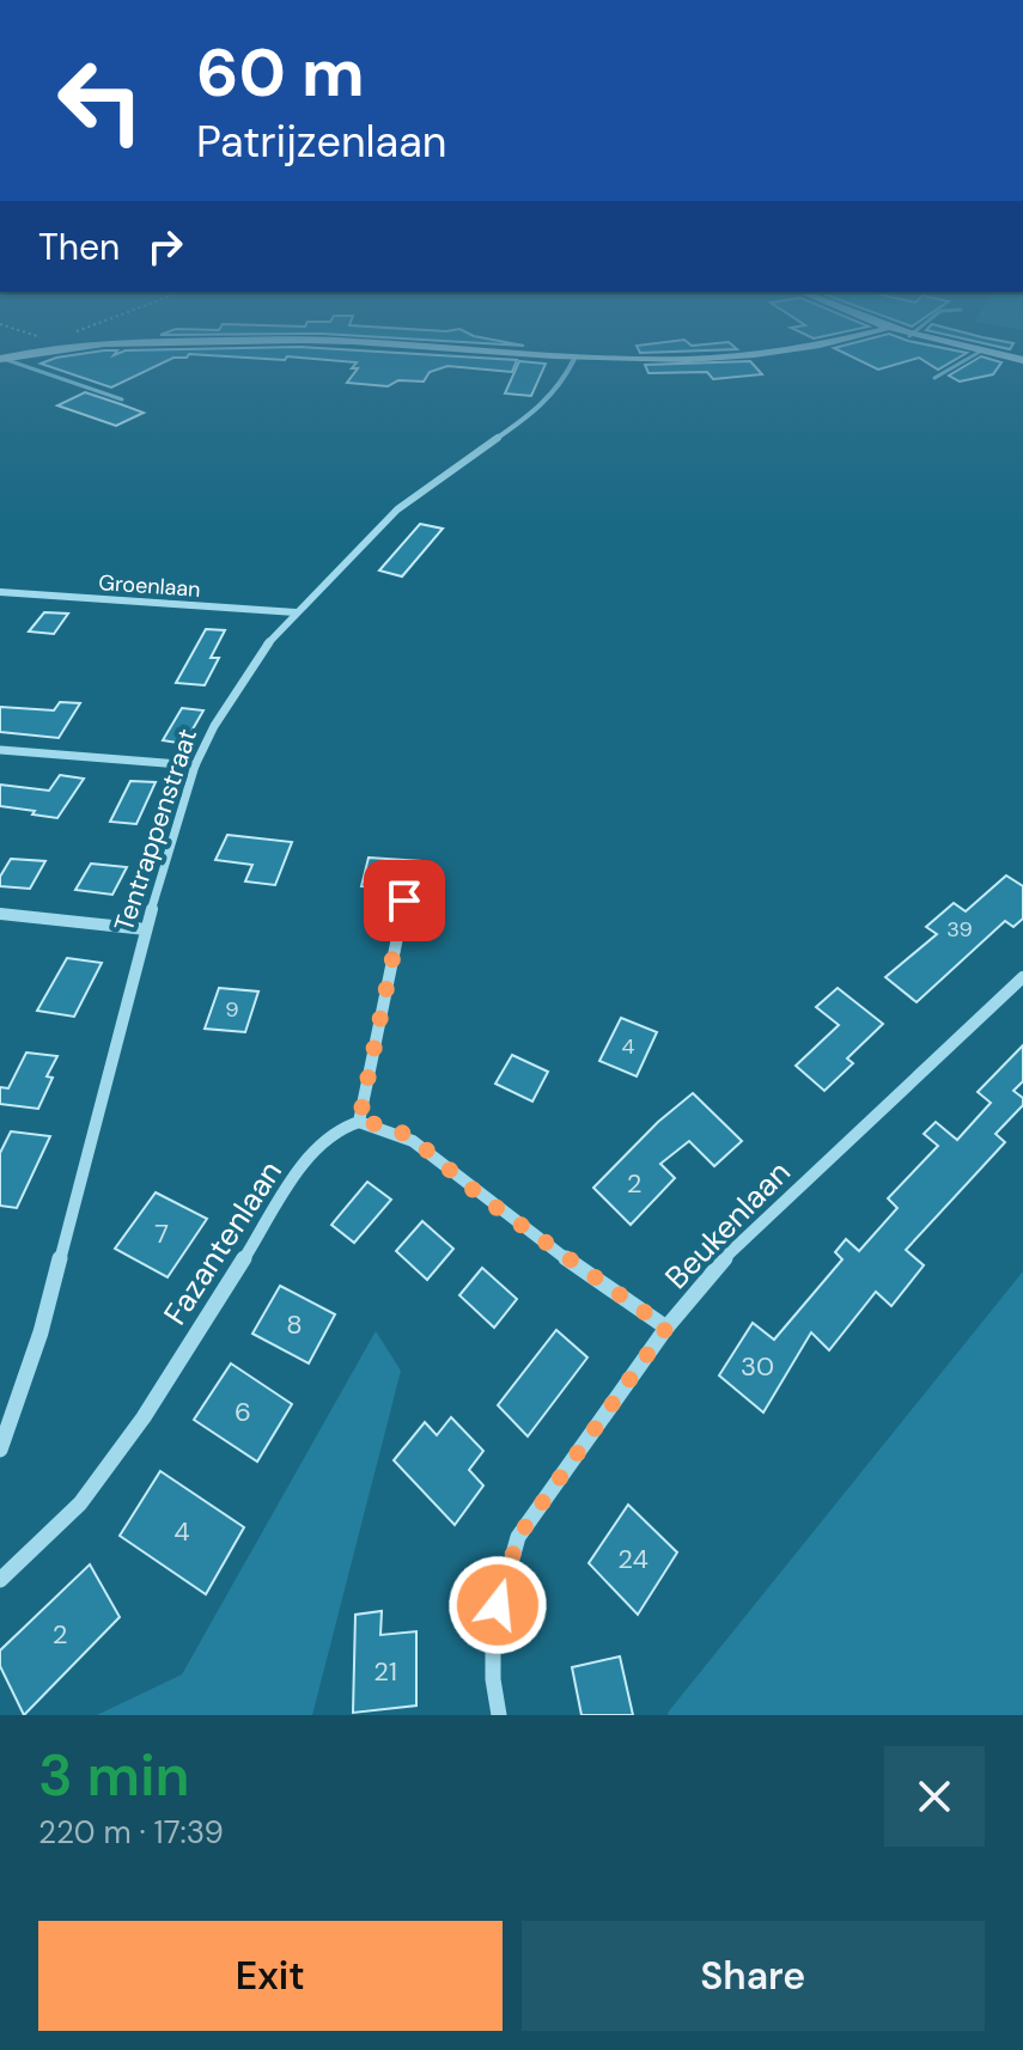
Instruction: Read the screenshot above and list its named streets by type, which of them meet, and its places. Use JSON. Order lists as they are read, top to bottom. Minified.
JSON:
{"streets":{"street":["Groenlaan","Tentrappenstraat","Beukenlaan","Fazantenlaan"]},"crossings":[["Groenlaan","Tentrappenstraat"]],"house_numbers":["39","9","4","2","7","8","30","6","4","24","2","21"],"page":{"turn":["60 m","Patrijzenlaan"],"then":"Then","heading":["3 min","220 m · 17:39"],"buttons":["Exit","Share"]}}
